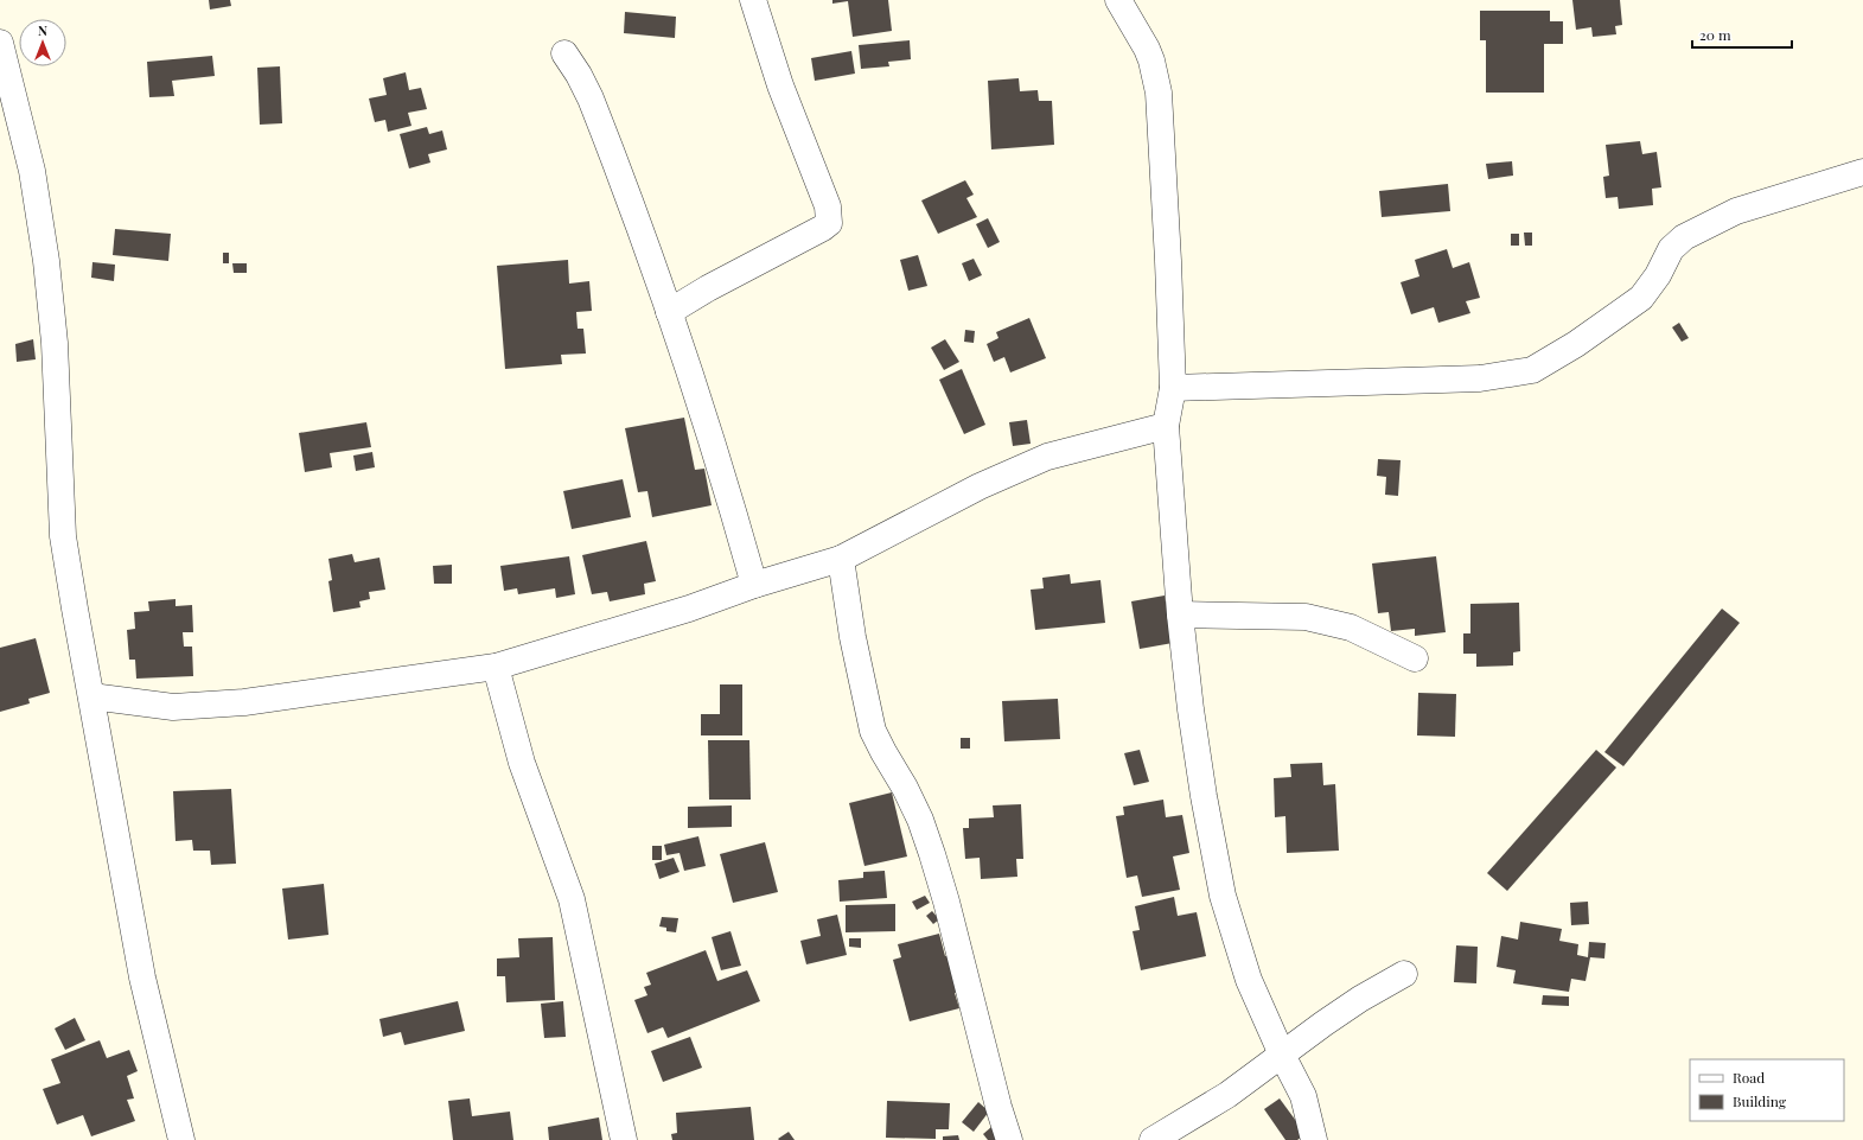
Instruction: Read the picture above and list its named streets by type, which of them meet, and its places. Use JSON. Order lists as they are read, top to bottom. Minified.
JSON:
{"legend":["Road","Building"],"scale_bar":"20 m","north":"top"}
